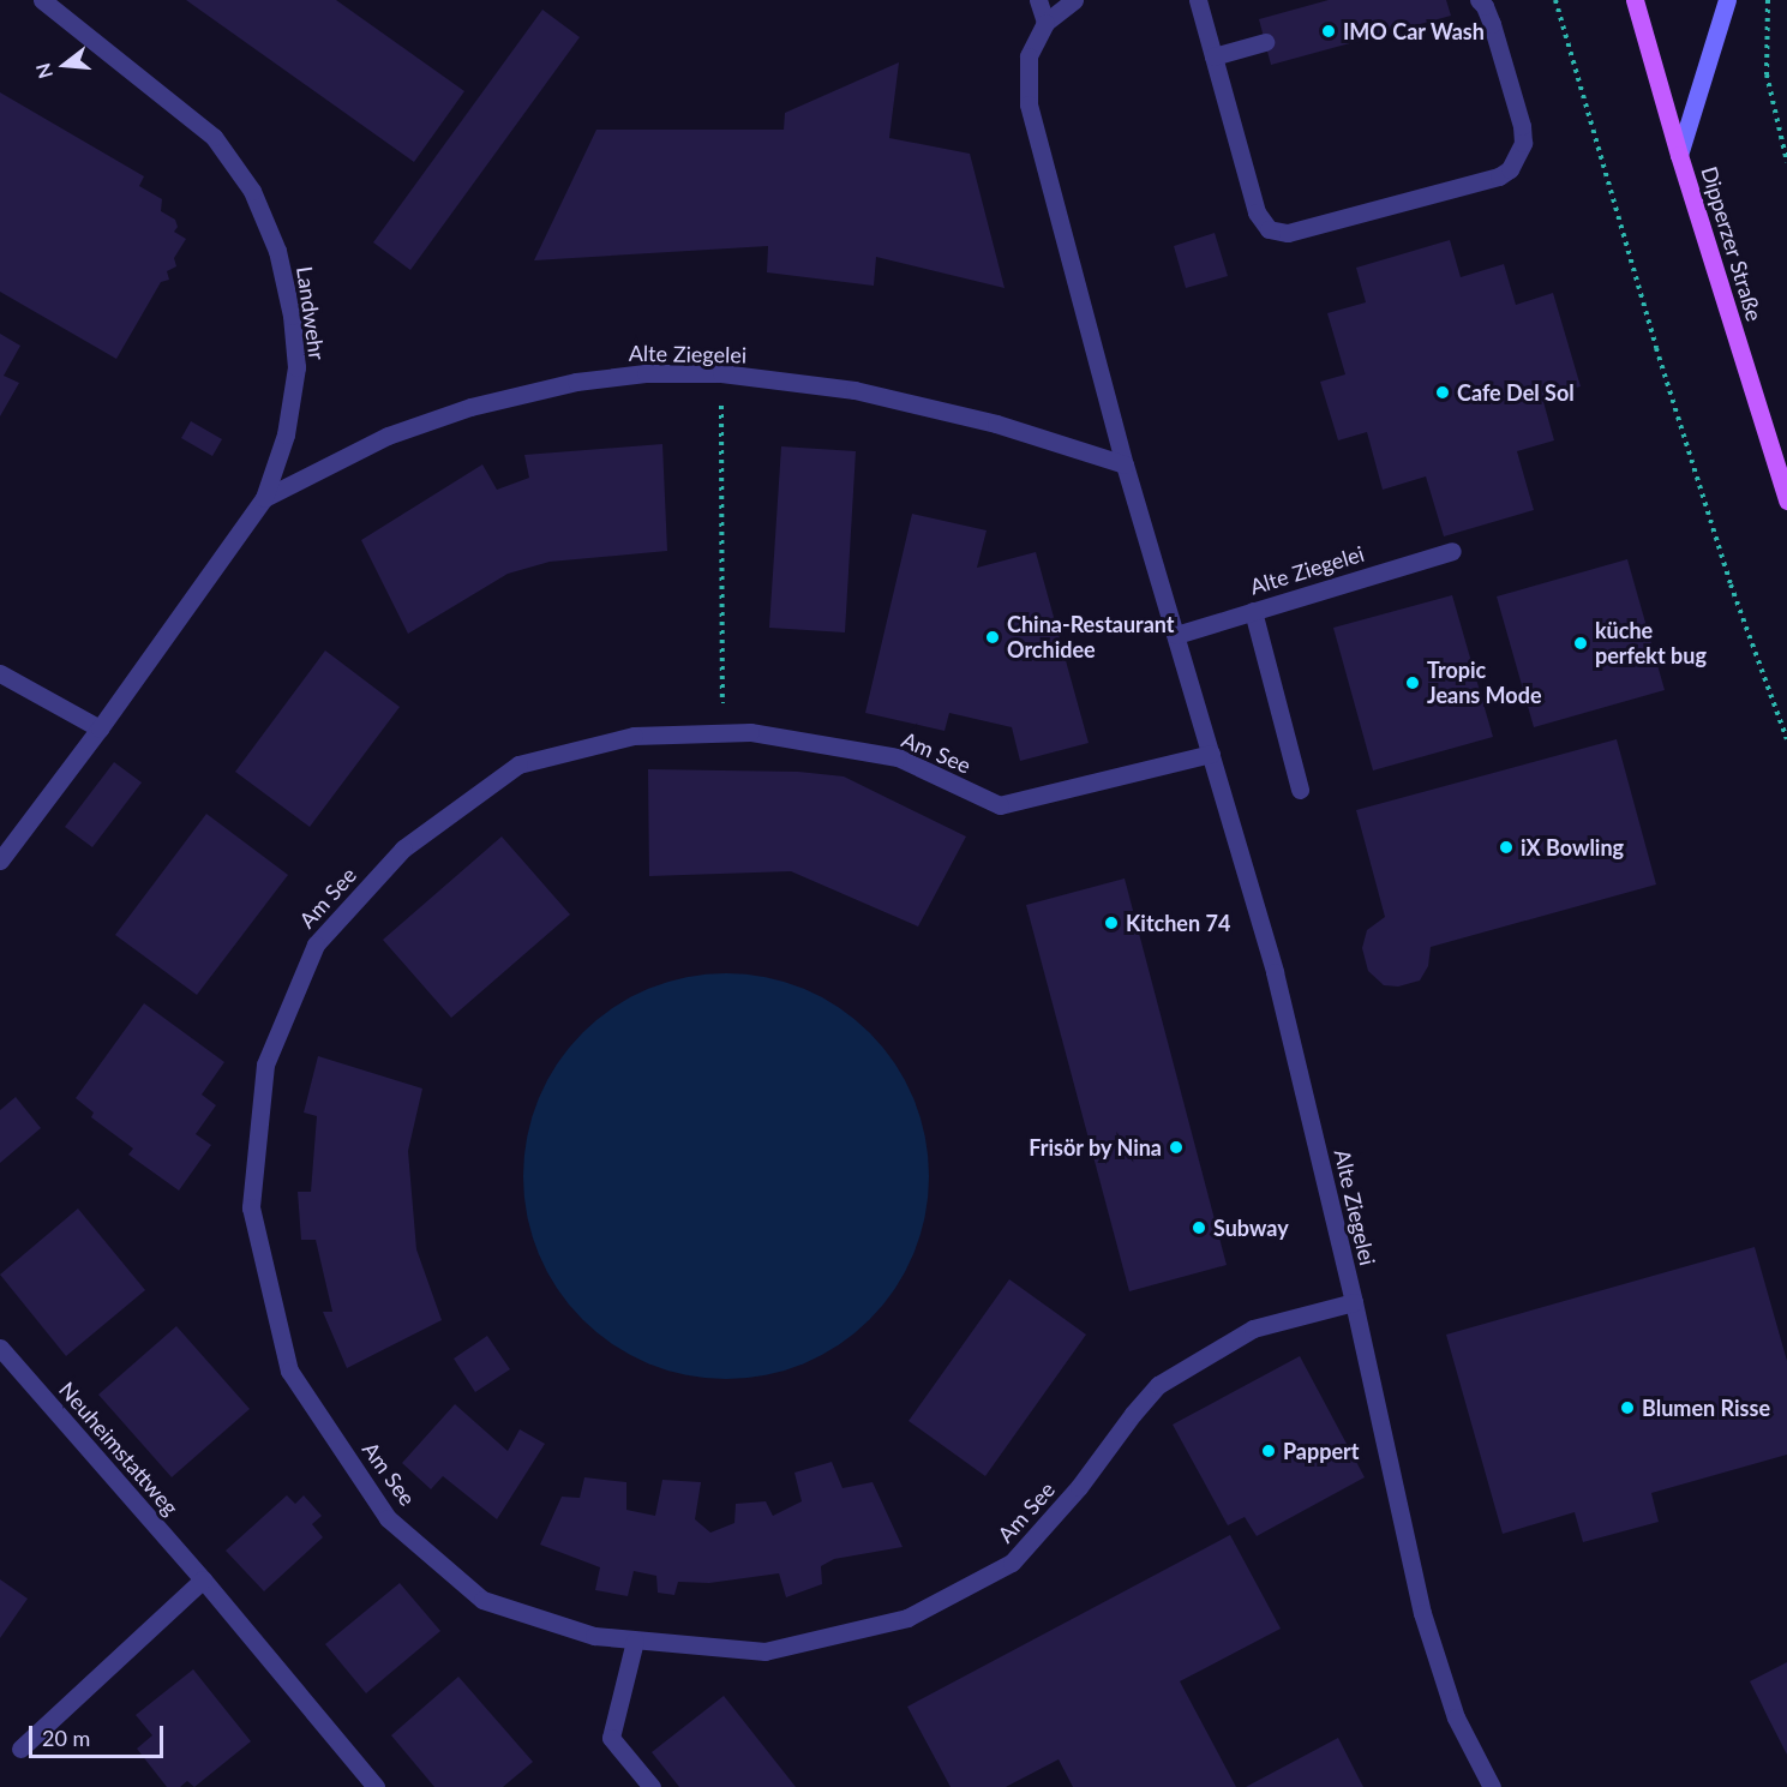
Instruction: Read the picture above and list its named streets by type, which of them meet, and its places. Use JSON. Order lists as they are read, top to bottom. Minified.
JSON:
{"streets":{"main road":["Dipperzer Straße"],"street":["Landwehr","Alte Ziegelei","Am See","Neuheimstattweg"]},"crossings":[["Landwehr","Alte Ziegelei"],["Alte Ziegelei","Am See"]],"places":["IMO Car Wash","Cafe Del Sol","China-Restaurant Orchidee","küche perfekt bug","Tropic Jeans Mode","iX Bowling","Kitchen 74","Frisör by Nina","Subway","Blumen Risse","Pappert"],"scale_bar":"20 m","north":"left"}
